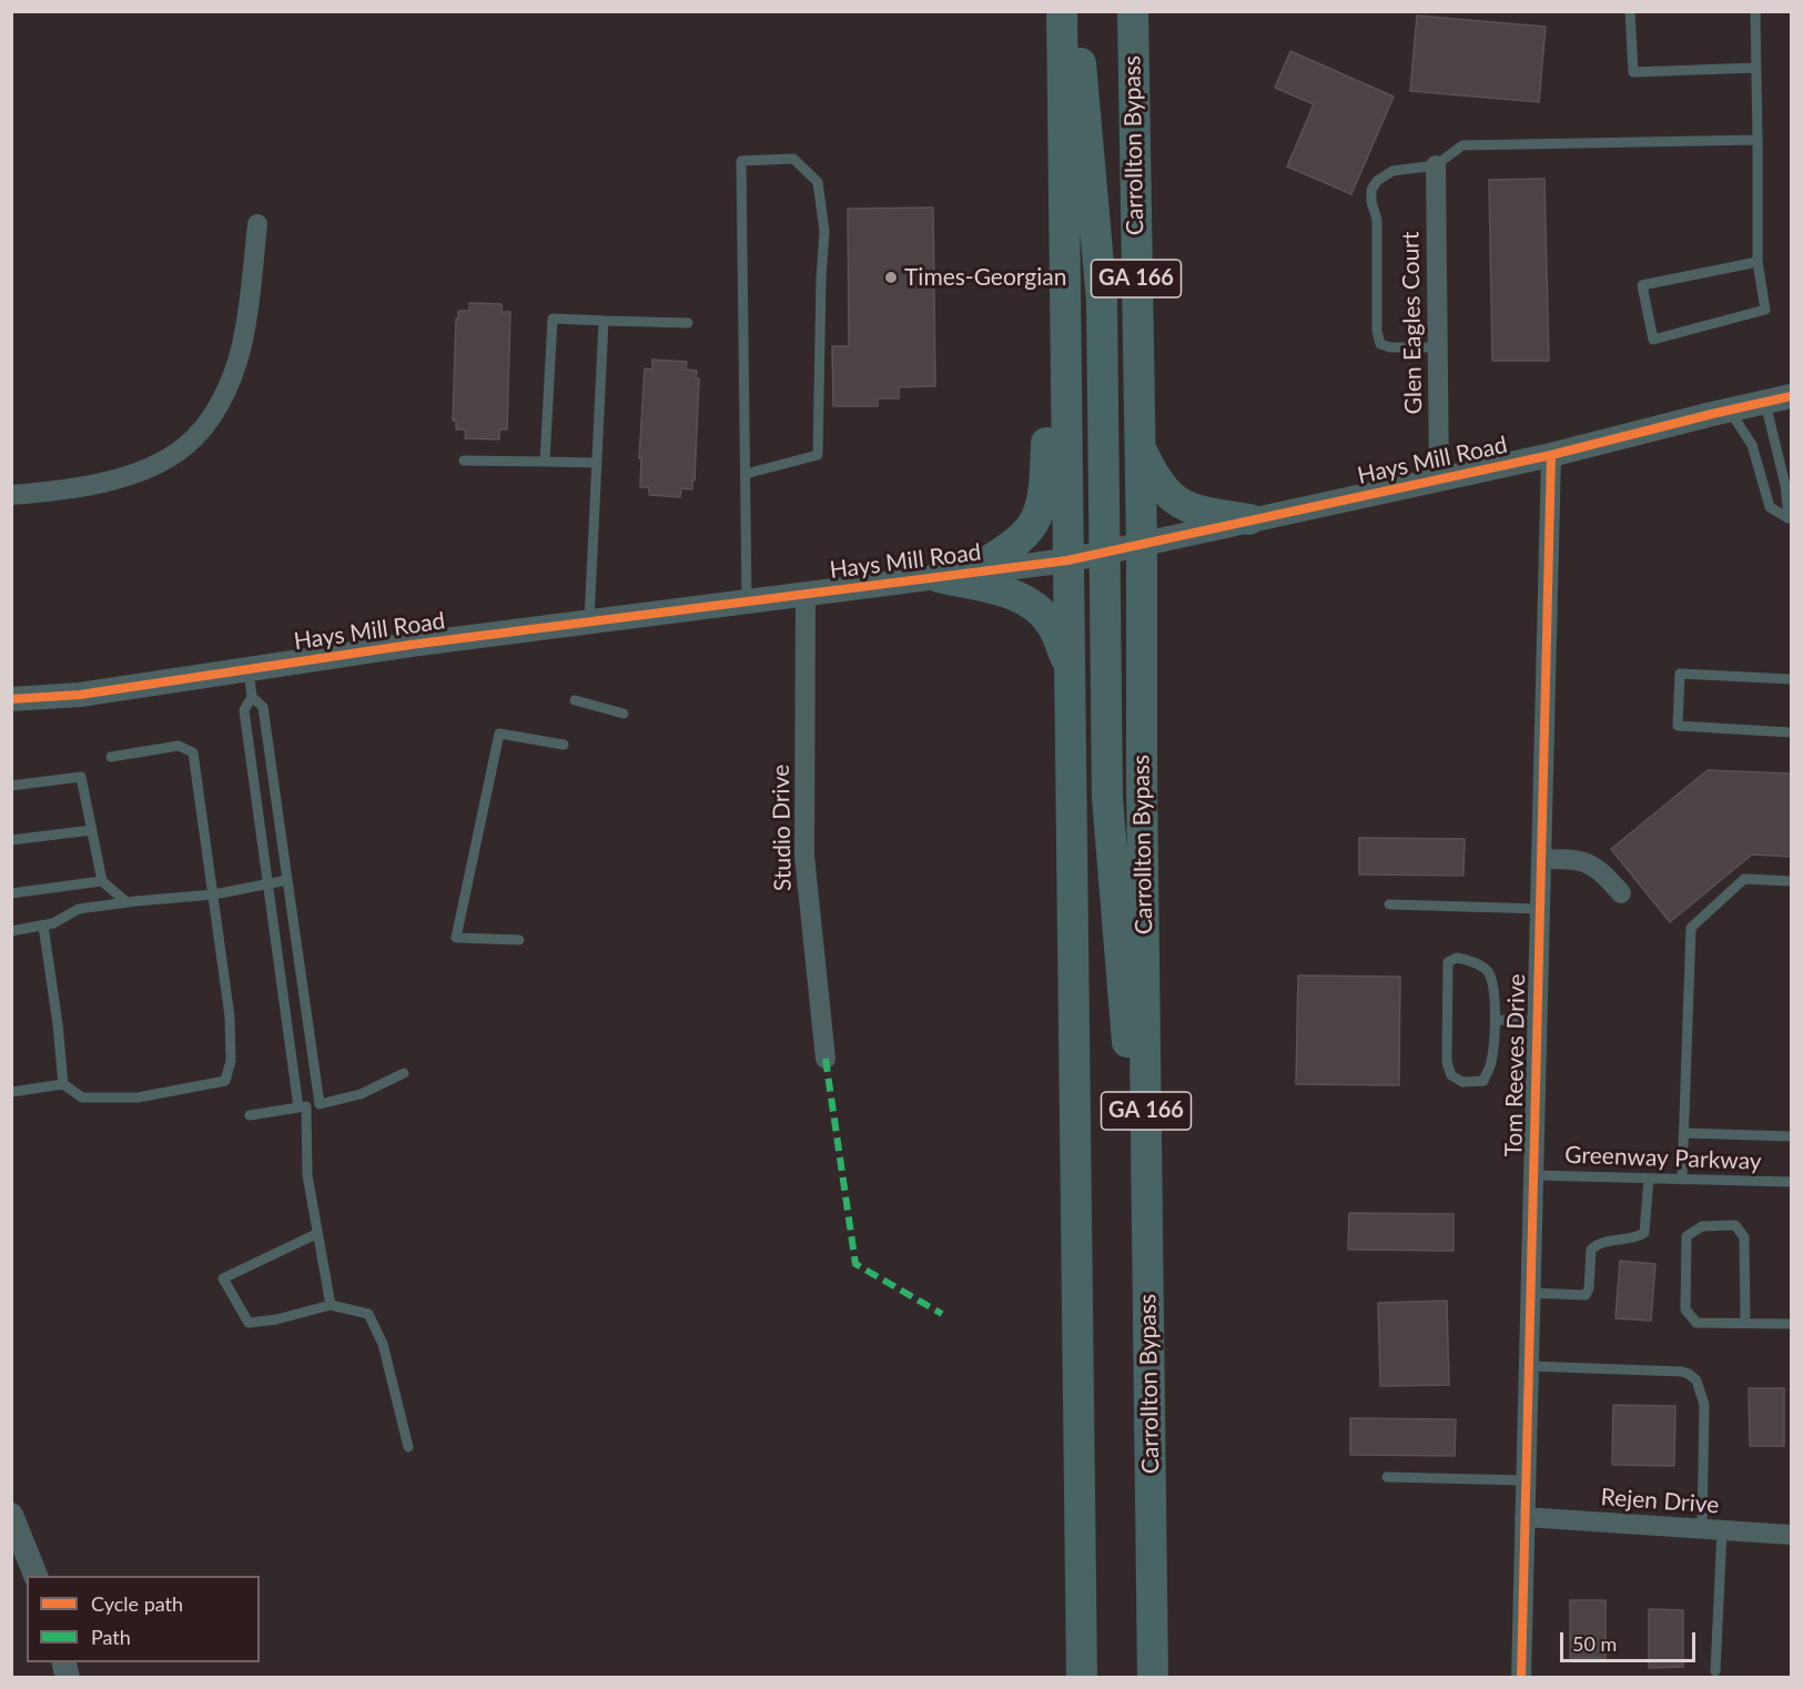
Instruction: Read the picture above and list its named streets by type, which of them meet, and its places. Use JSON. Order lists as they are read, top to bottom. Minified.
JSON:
{"streets":{"main road":["Carrollton Bypass","GA 166"],"street":["Glen Eagles Court","Hays Mill Road","Studio Drive","Tom Reeves Drive","Rejen Drive"],"lane":["Greenway Parkway"]},"crossings":[["Carrollton Bypass","Hays Mill Road"],["GA 166","Hays Mill Road"],["Glen Eagles Court","Hays Mill Road"],["Hays Mill Road","Studio Drive"],["Hays Mill Road","Tom Reeves Drive"],["Tom Reeves Drive","Greenway Parkway"],["Tom Reeves Drive","Rejen Drive"]],"places":["Times-Georgian"],"legend":["Cycle path","Path"],"scale_bar":"50 m"}
